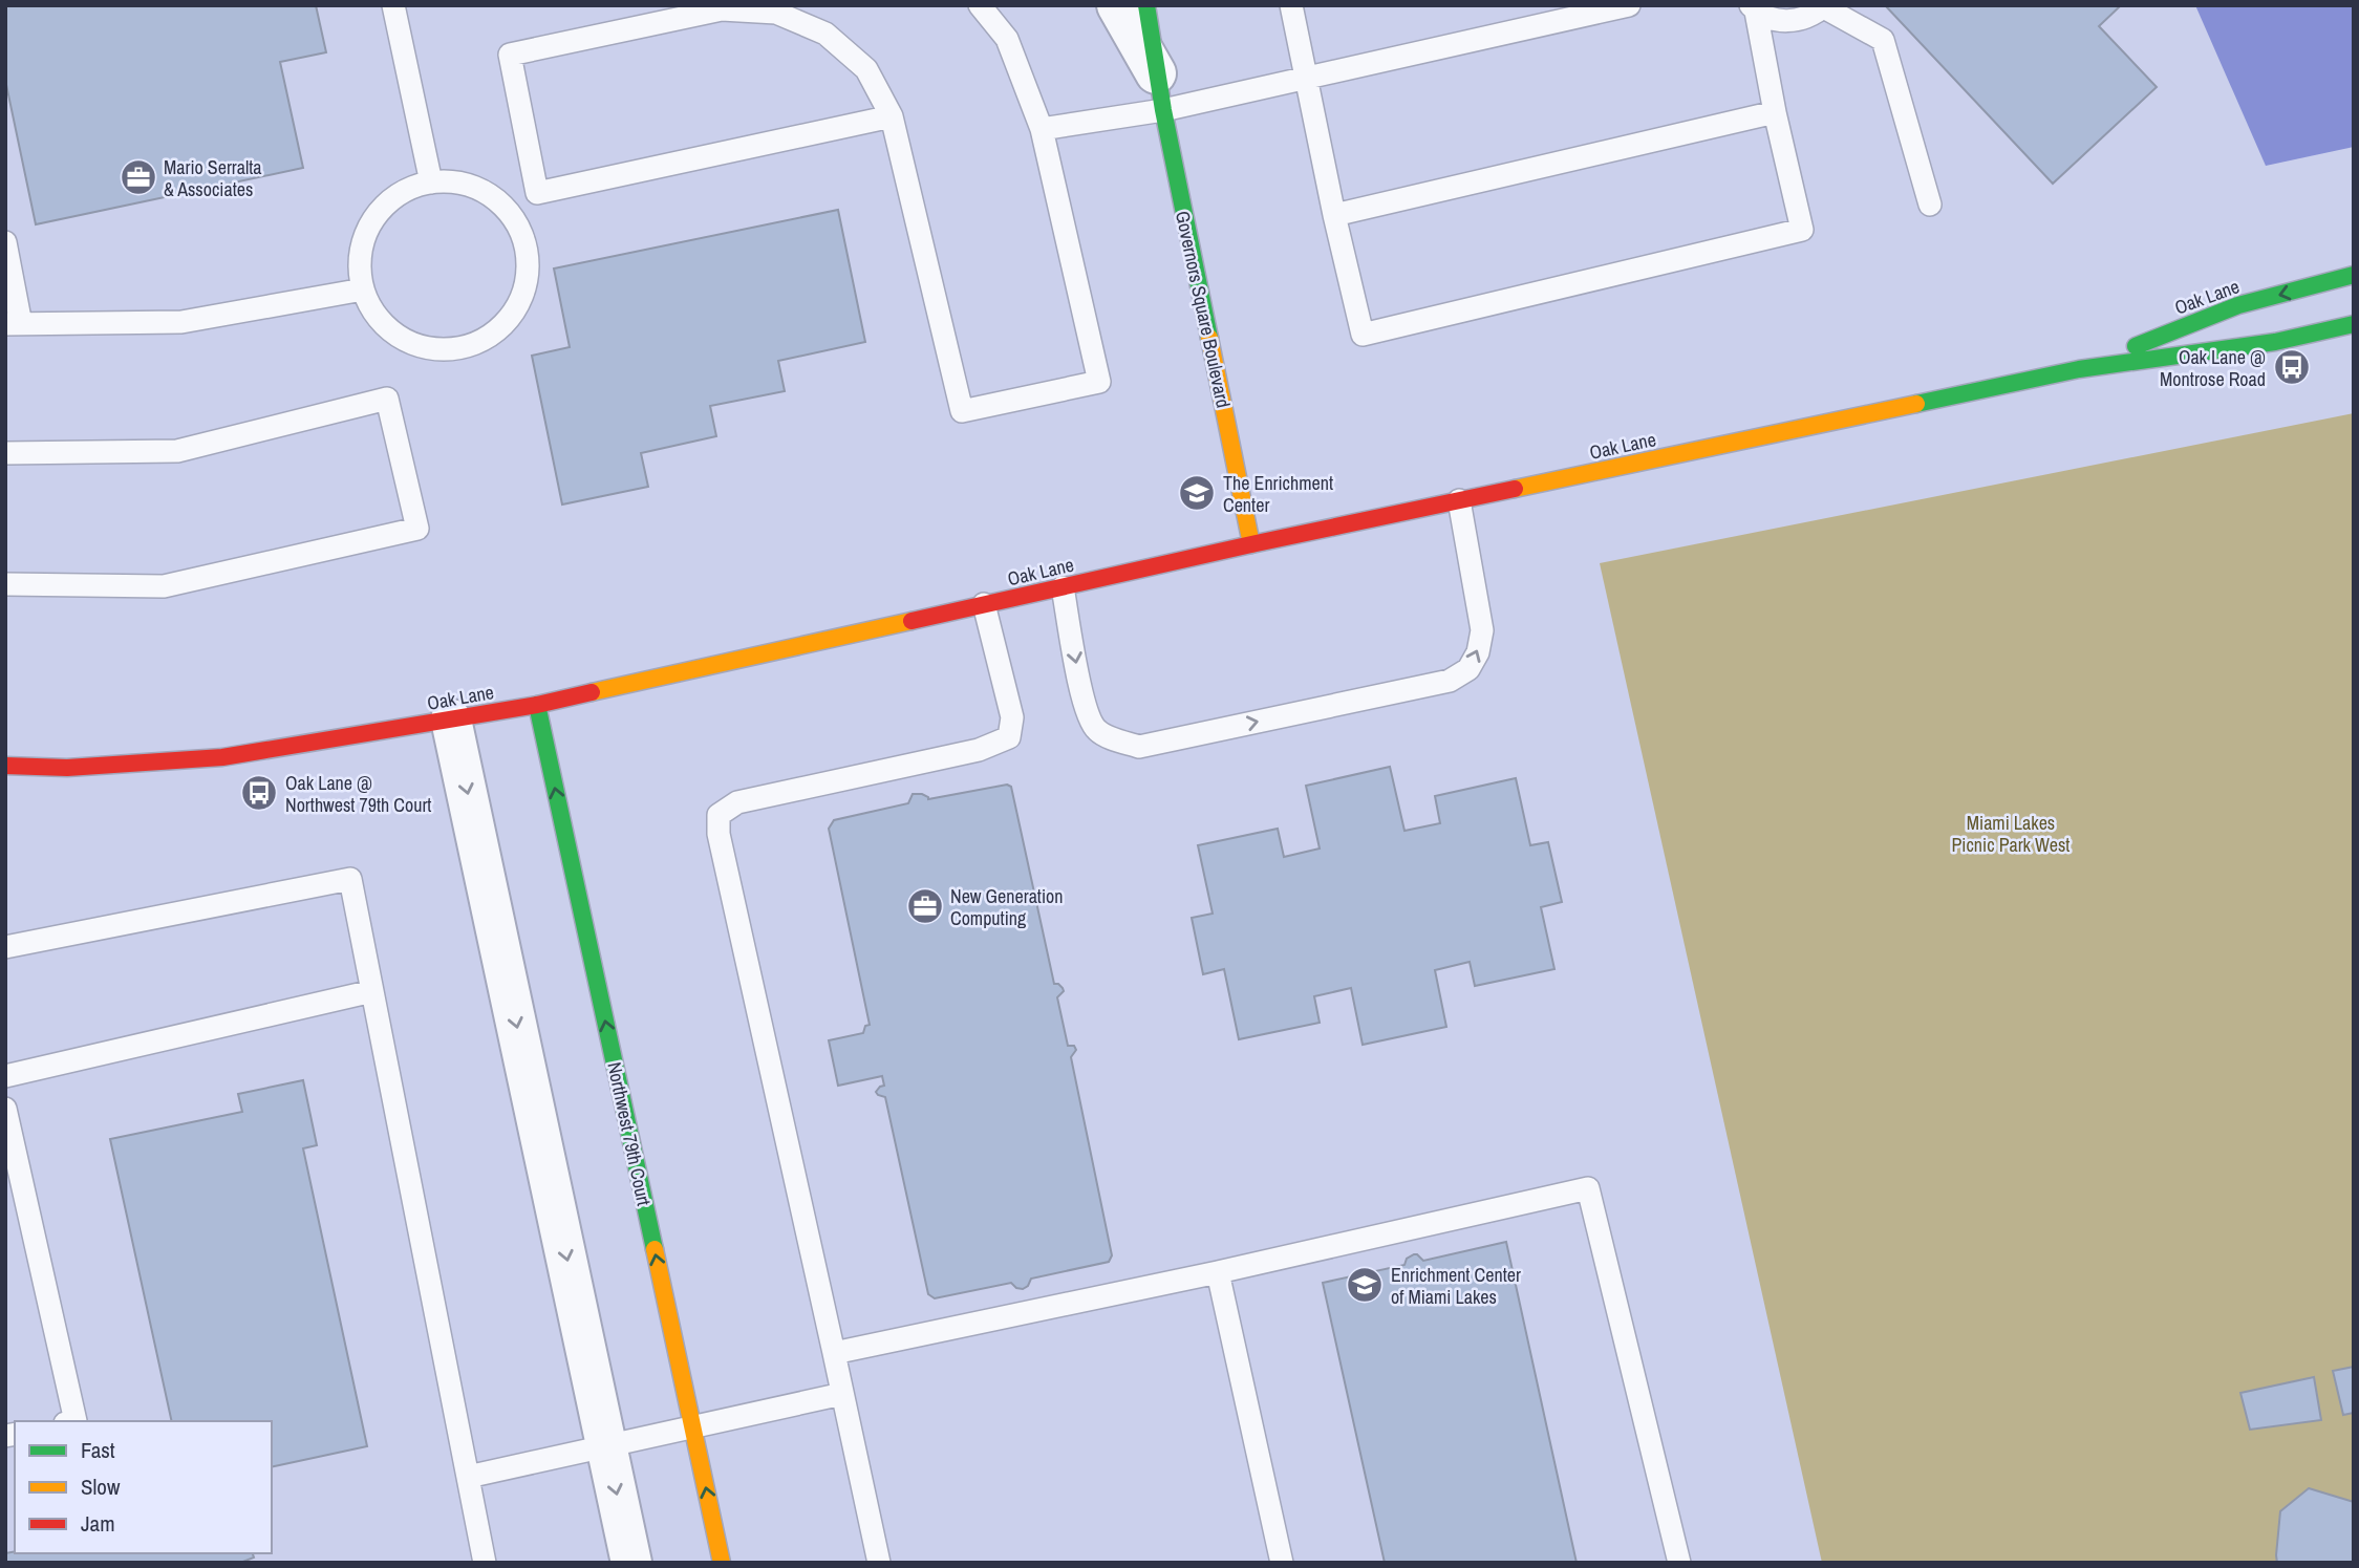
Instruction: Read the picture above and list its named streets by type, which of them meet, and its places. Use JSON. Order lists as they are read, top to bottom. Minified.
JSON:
{"streets":{"street":["Oak Lane","Governors Square Boulevard","Northwest 79th Court"]},"crossings":[["Oak Lane","Governors Square Boulevard"],["Oak Lane","Northwest 79th Court"]],"parks":["Miami Lakes Picnic Park West"],"places":{"office":["Mario Serralta & Associates","New Generation Computing"],"bus stop":["Oak Lane @ Montrose Road","Oak Lane @ Northwest 79th Court"],"school or university":["The Enrichment Center","Enrichment Center of Miami Lakes"]},"legend":["Fast","Slow","Jam"]}
